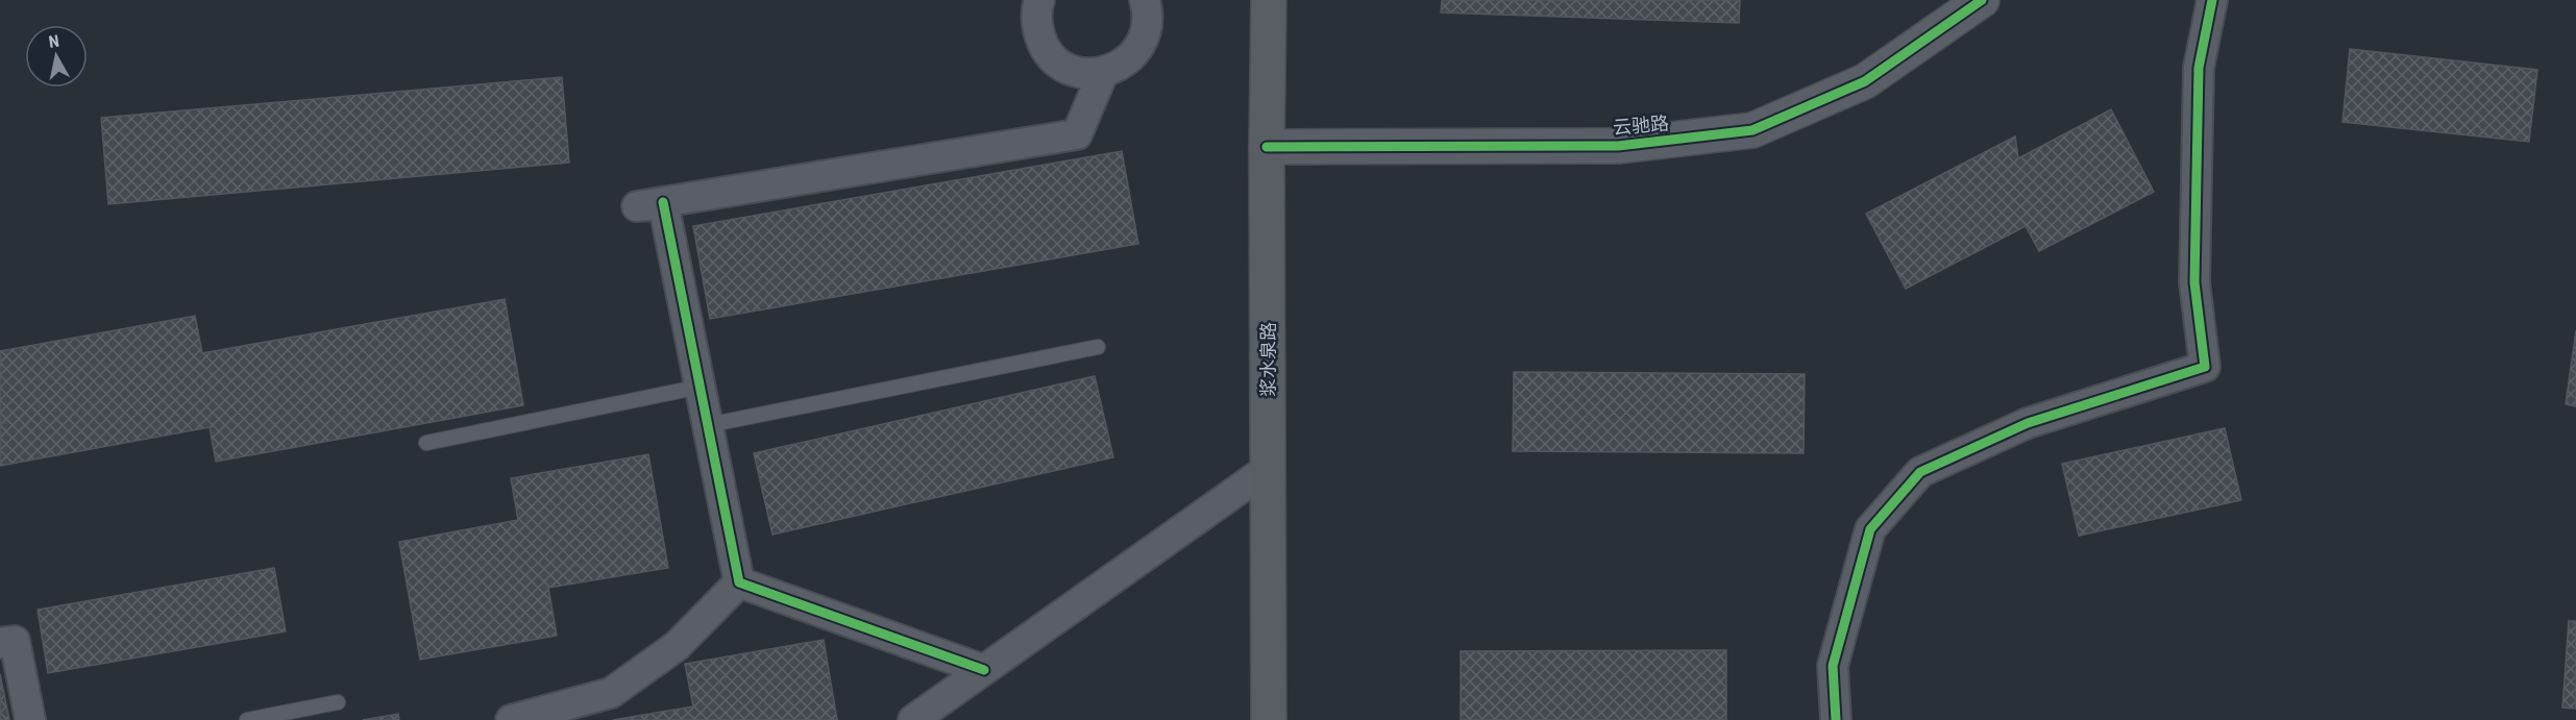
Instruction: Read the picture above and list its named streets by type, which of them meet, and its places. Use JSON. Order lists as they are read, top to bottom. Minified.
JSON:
{"streets":{"main road":["浆水泉路"],"street":["云驰路"]},"crossings":[["云驰路","浆水泉路"]],"north":"top"}
